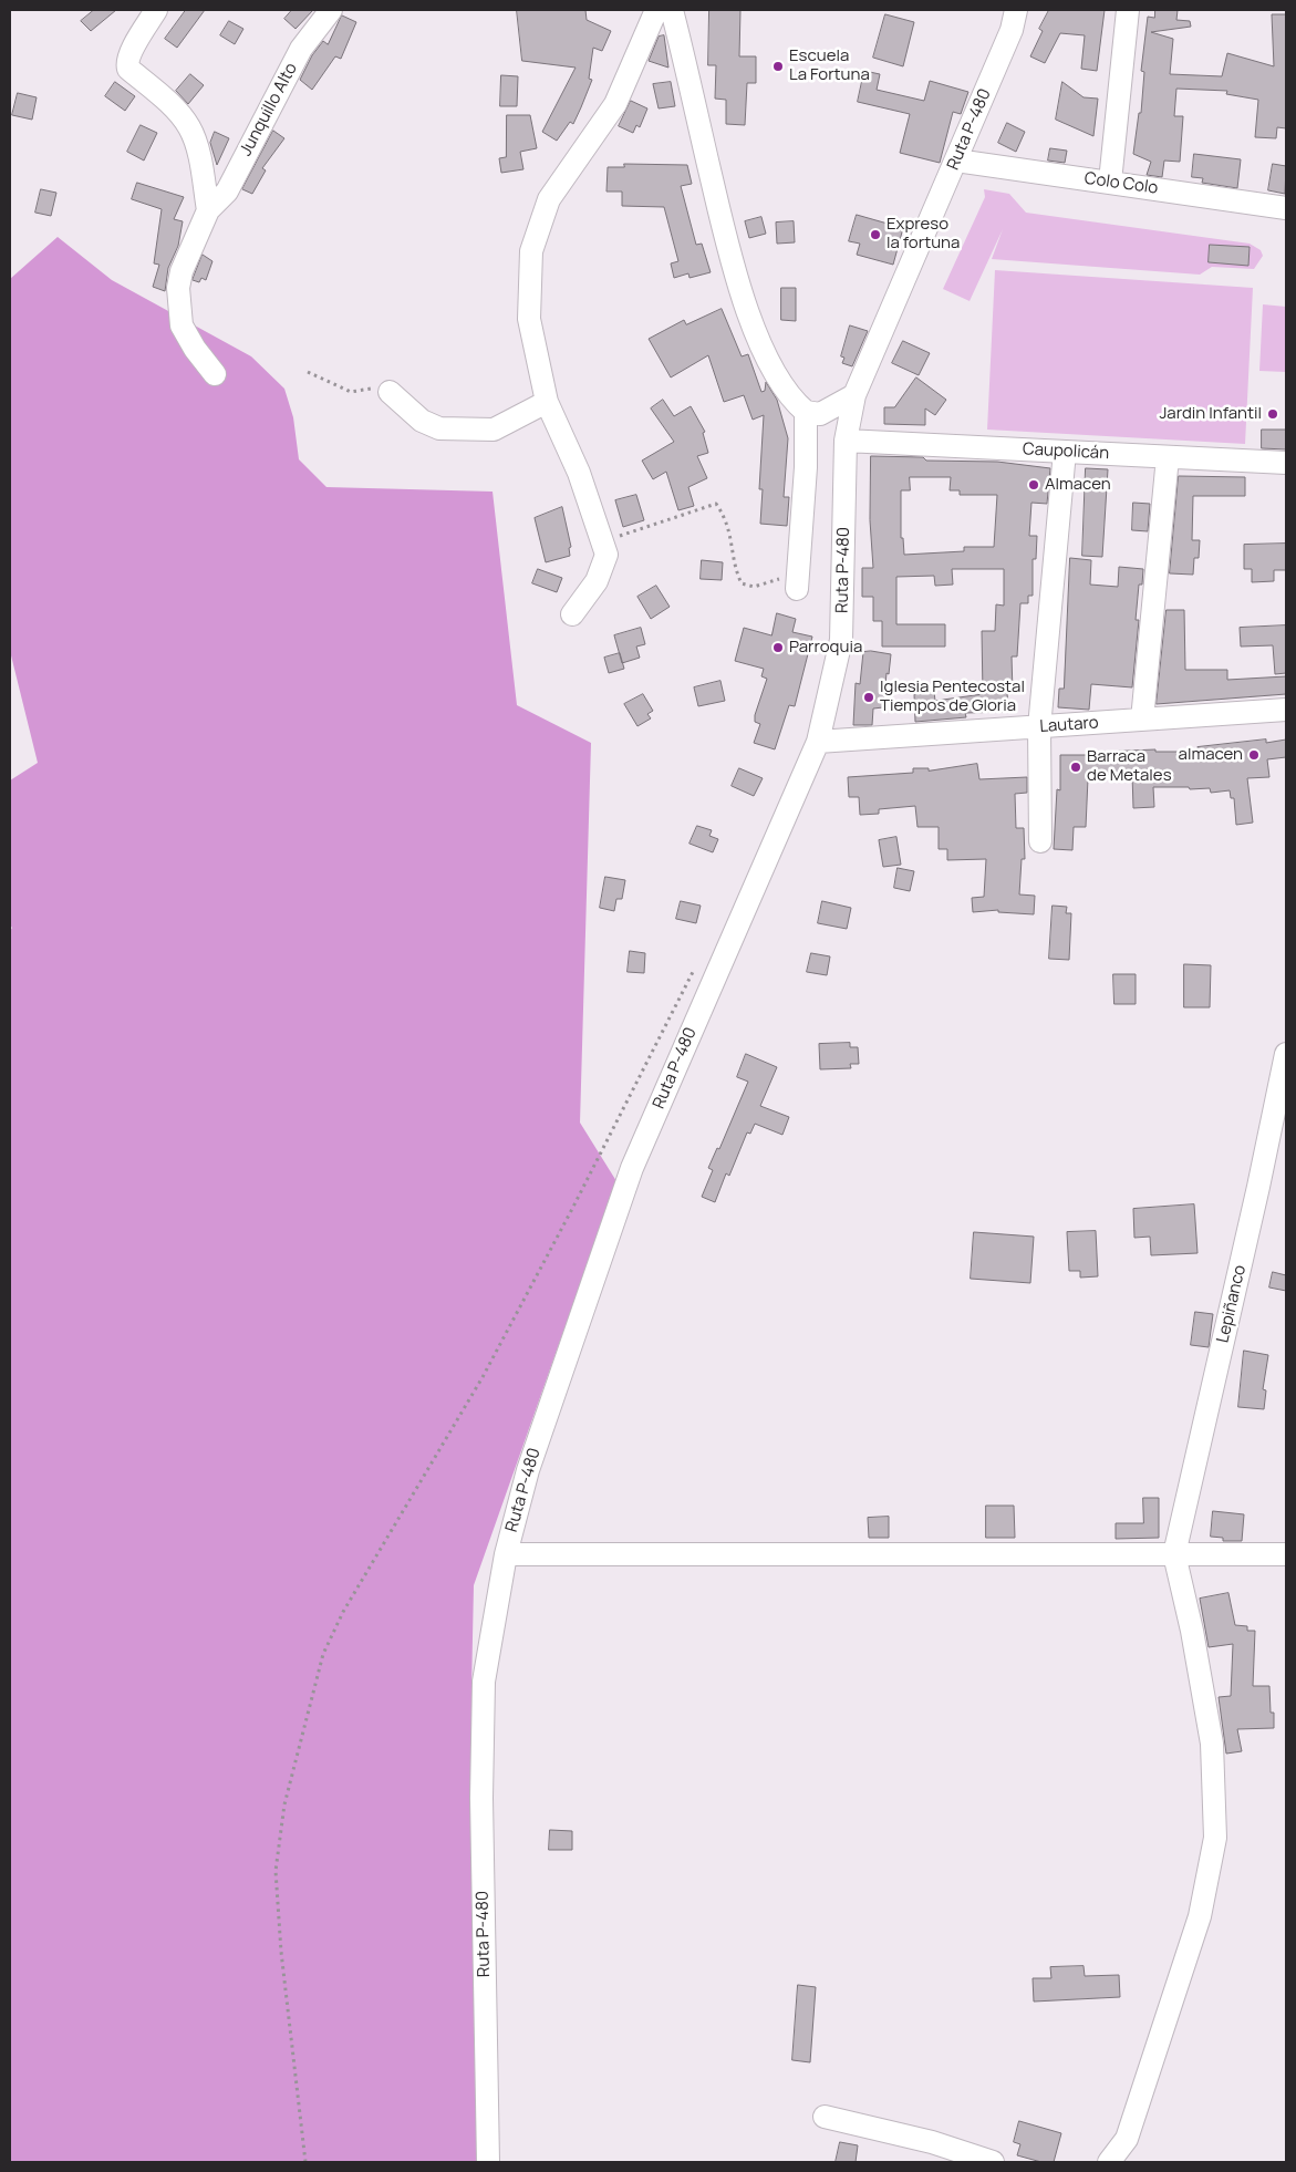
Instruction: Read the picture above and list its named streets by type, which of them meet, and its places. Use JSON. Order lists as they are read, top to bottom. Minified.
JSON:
{"streets":{"street":["Junquillo Alto","Ruta P-480","Colo Colo","Caupolicán","Lautaro","Lepiñanco"]},"crossings":[["Ruta P-480","Colo Colo"],["Ruta P-480","Caupolicán"],["Ruta P-480","Lautaro"]],"places":["Escuela La Fortuna","Expreso la fortuna","Jardin Infantil","Almacen","Parroquia","Iglesia Pentecostal Tiempos de Gloria","almacen","Barraca de Metales"]}
